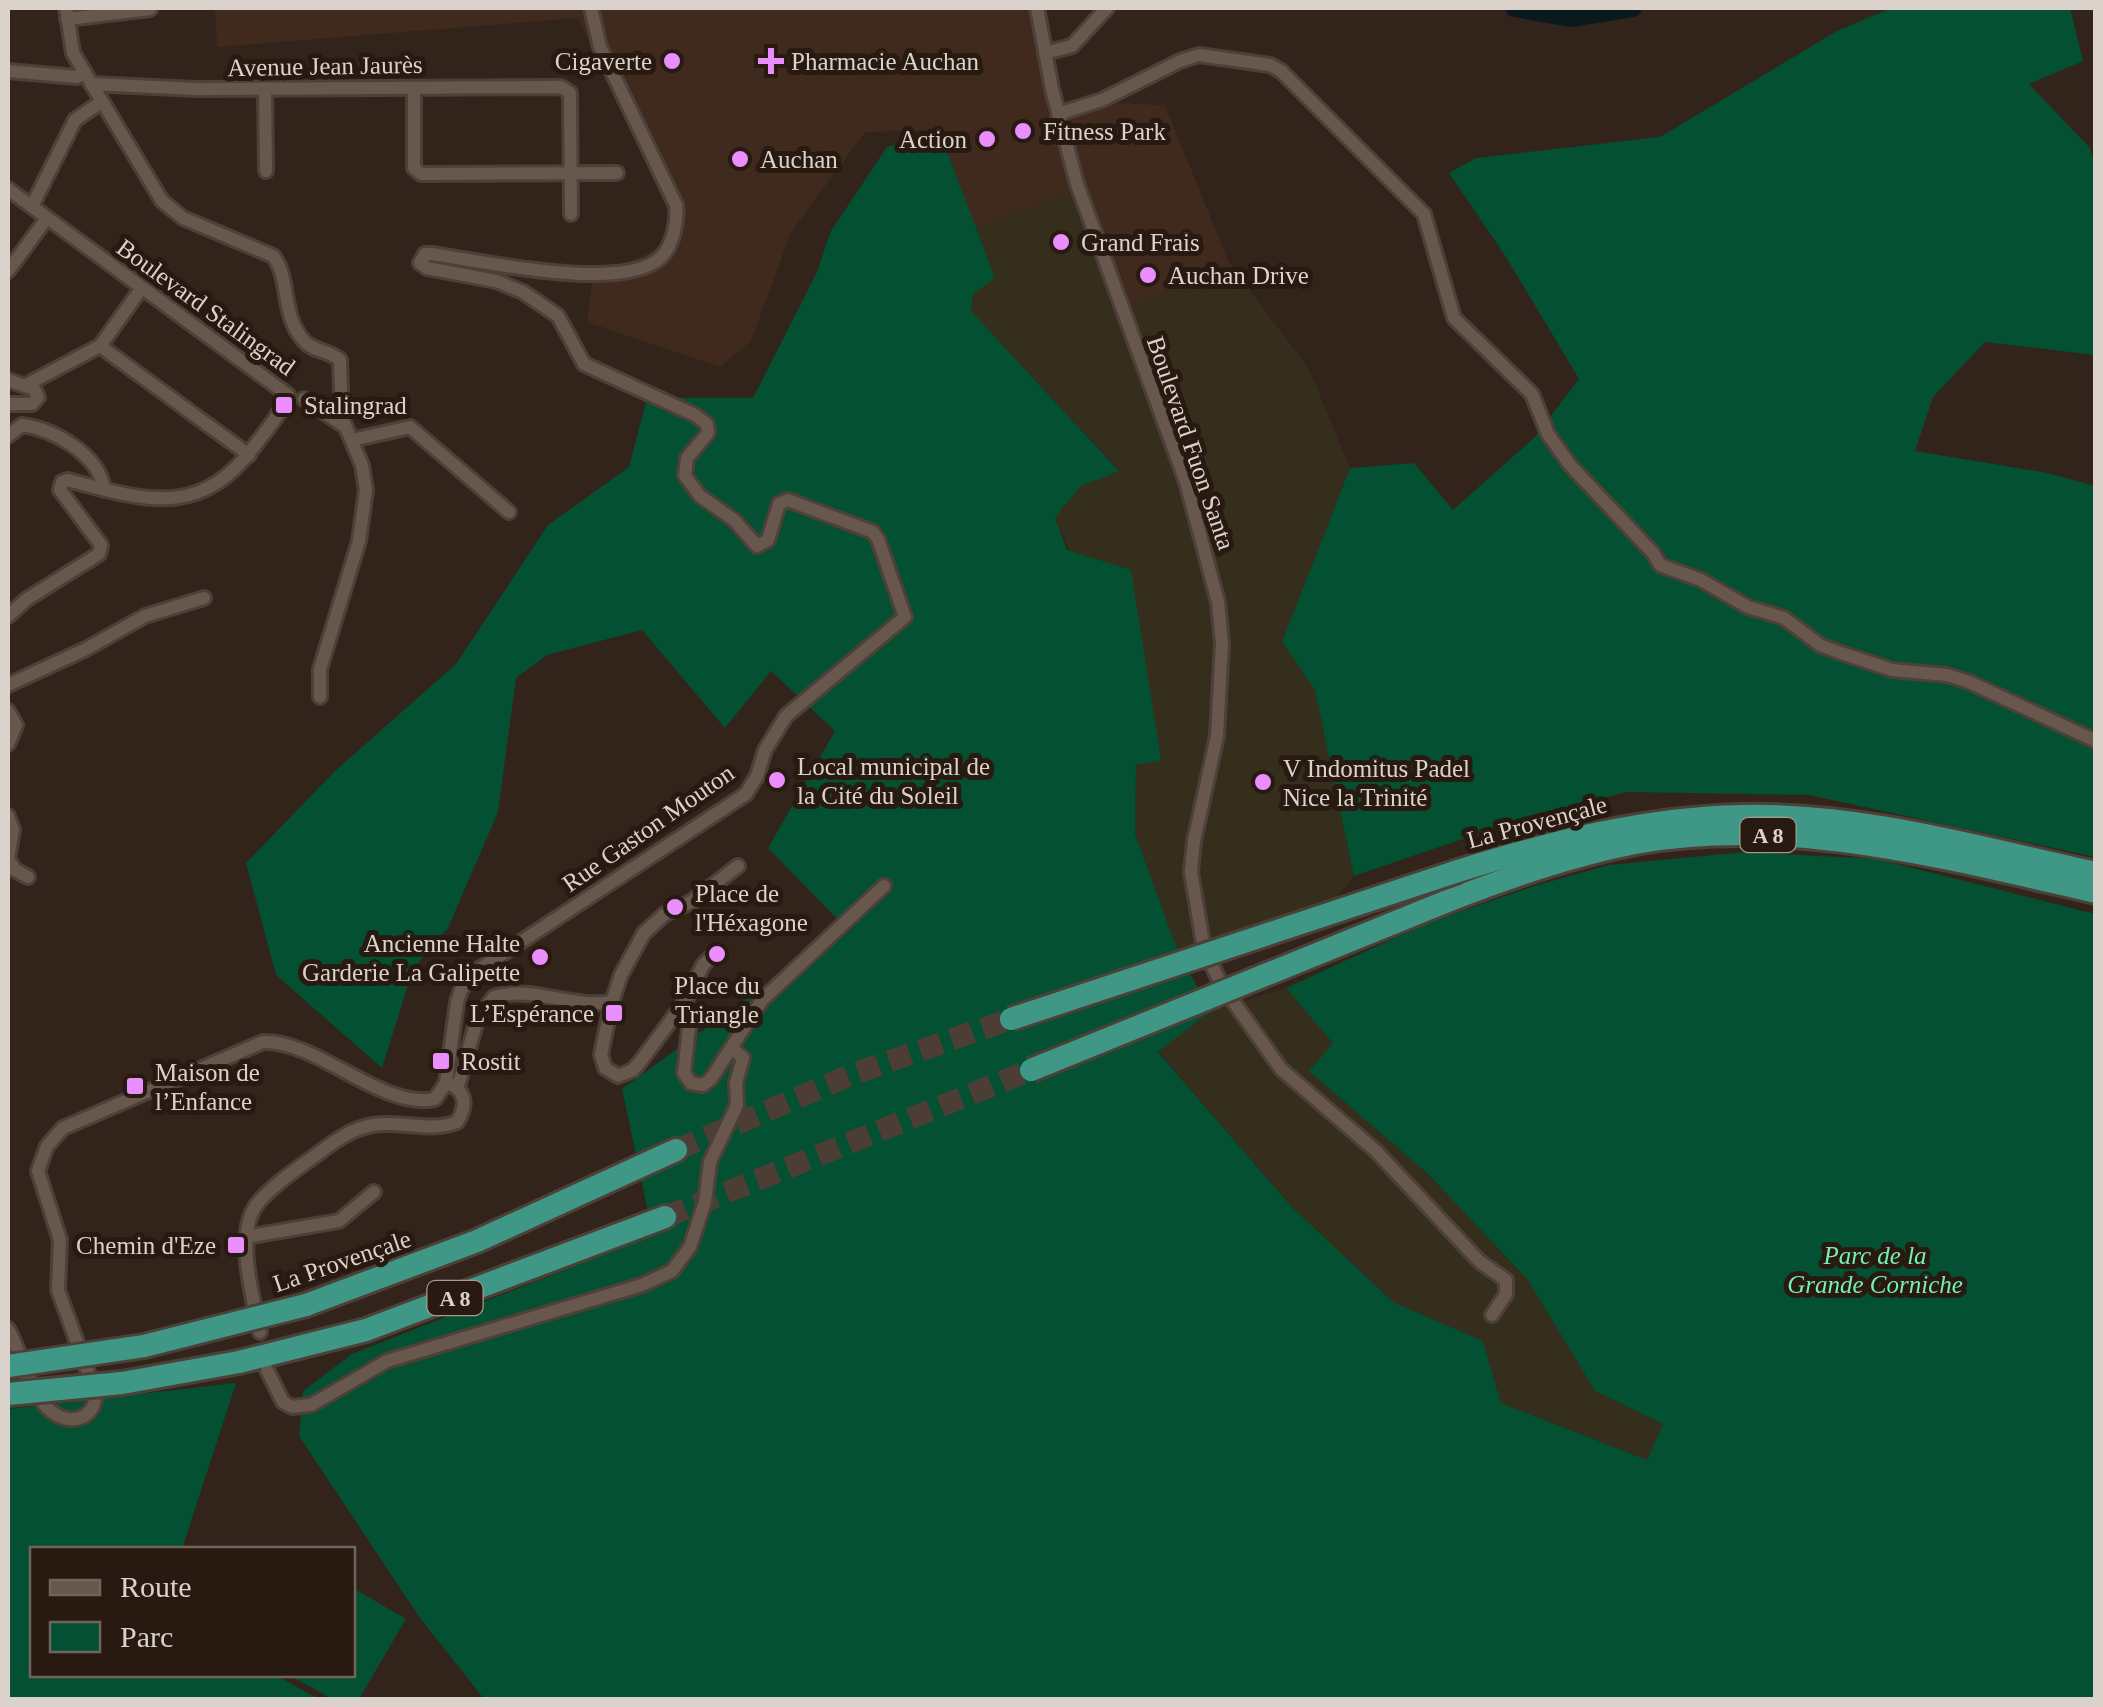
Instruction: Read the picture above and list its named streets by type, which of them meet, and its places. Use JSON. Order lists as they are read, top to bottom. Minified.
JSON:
{"streets":{"highway":["La Provençale","A 8"],"street":["Avenue Jean Jaurès","Boulevard Stalingrad","Boulevard Fuon Santa","Rue Gaston Mouton"]},"parks":["Parc de la Grande Corniche"],"places":{"other":["Cigaverte","Fitness Park","Action","Auchan","Grand Frais","Auchan Drive","Local municipal de la Cité du Soleil","V Indomitus Padel Nice la Trinité","Place de l'Héxagone","Place du Triangle","Ancienne Halte Garderie La Galipette"],"health":["Pharmacie Auchan"],"transit":["Stalingrad","L’Espérance","Rostit","Maison de l’Enfance","Chemin d'Eze"]},"legend":["Route","Parc"]}
